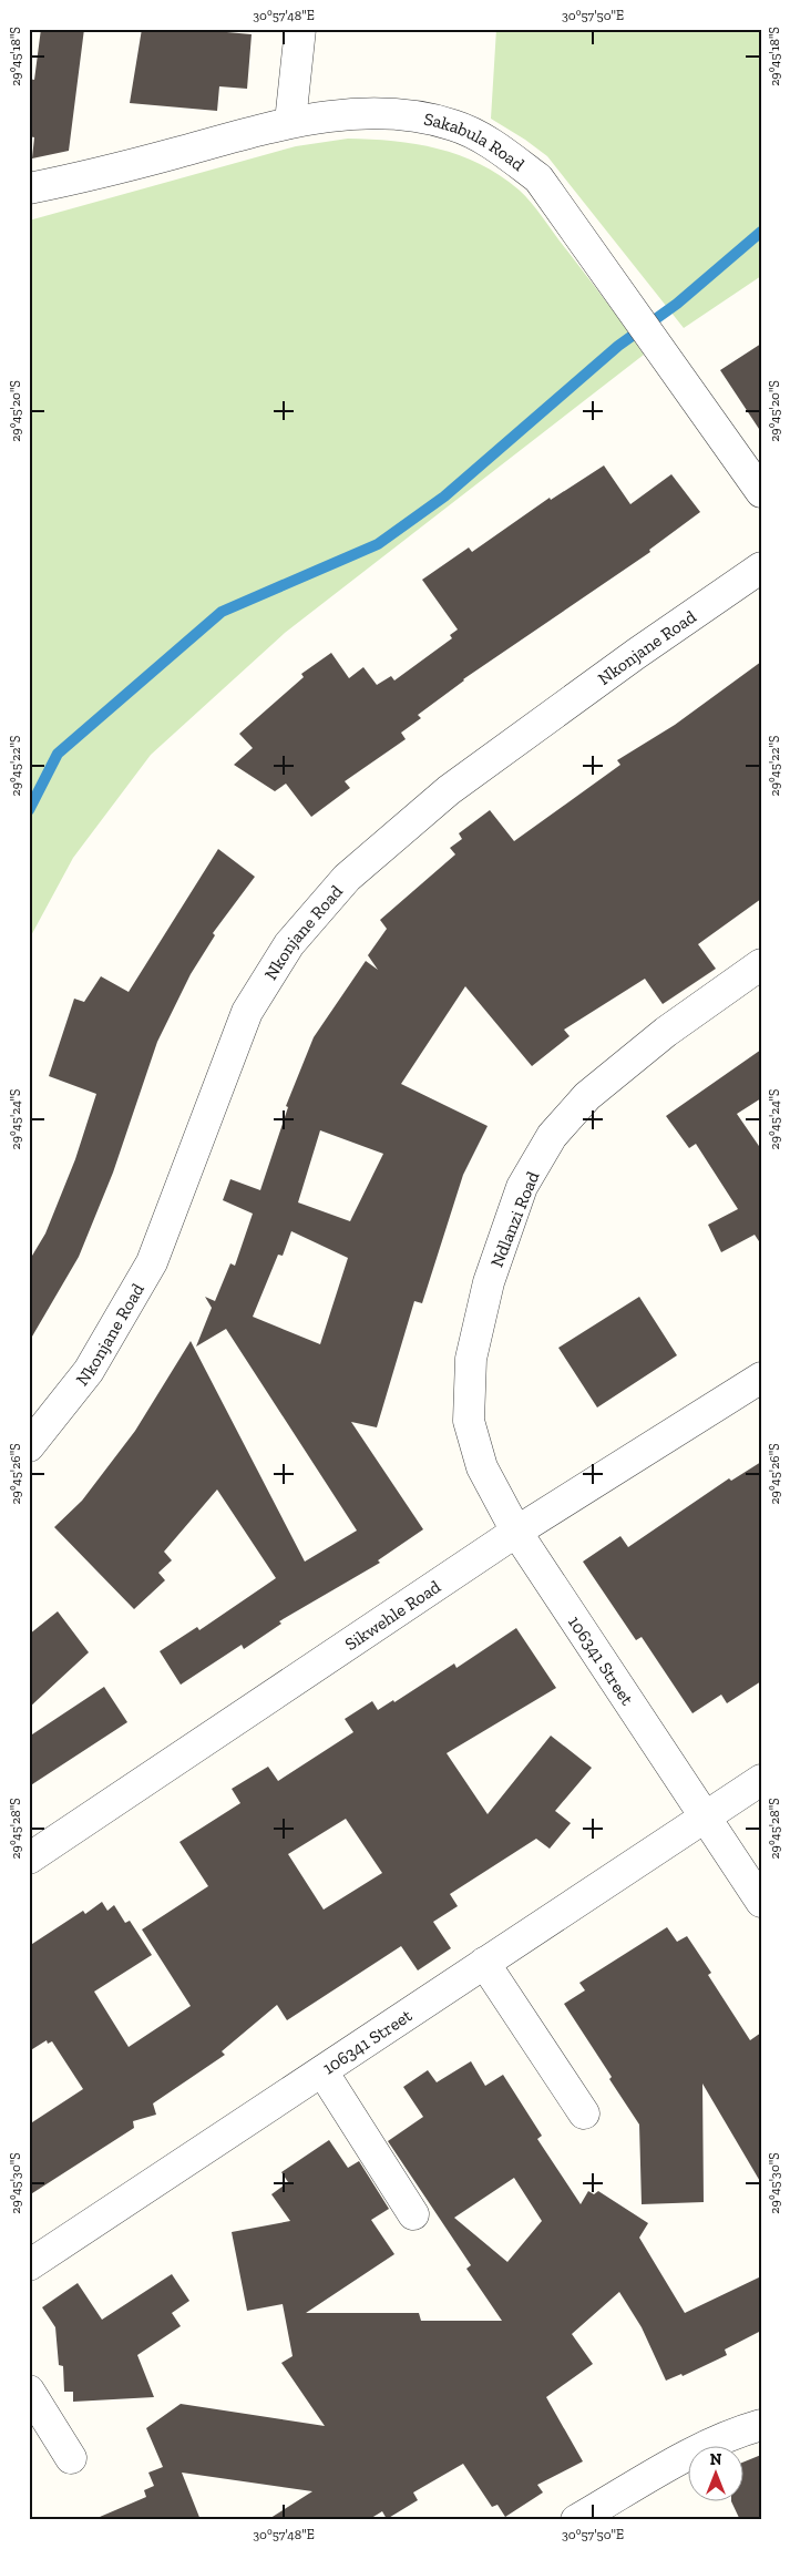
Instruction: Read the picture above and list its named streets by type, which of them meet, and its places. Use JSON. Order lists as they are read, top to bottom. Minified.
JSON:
{"streets":{"street":["Sakabula Road","Nkonjane Road","Ndlanzi Road","Sikwehle Road","106341 Street"]},"crossings":[["Ndlanzi Road","Sikwehle Road"],["Ndlanzi Road","106341 Street"],["Sikwehle Road","106341 Street"]],"north":"top","coordinates":["30°57'48\"E","30°57'50\"E","29°45'18\"S","29°45'20\"S","29°45'22\"S","29°45'24\"S","29°45'26\"S","29°45'28\"S","29°45'30\"S"]}
